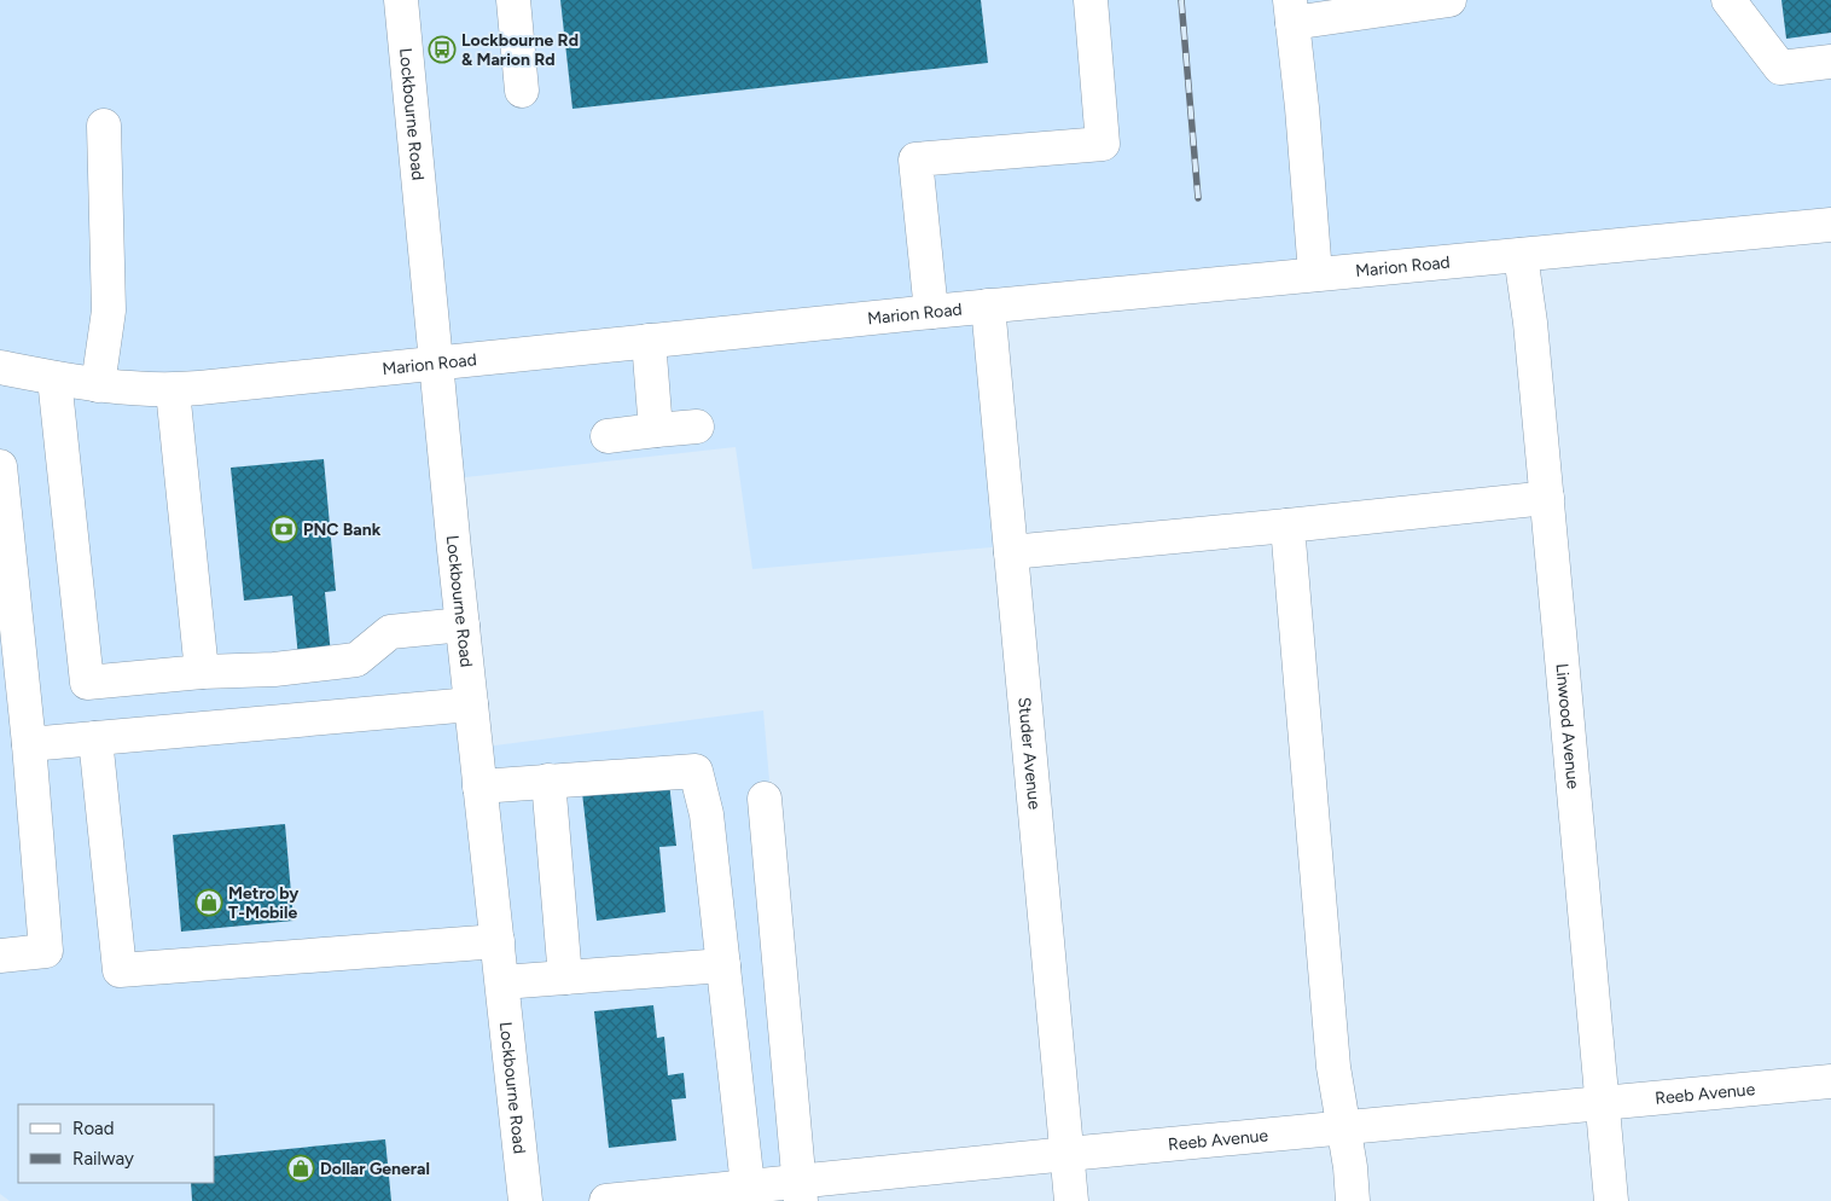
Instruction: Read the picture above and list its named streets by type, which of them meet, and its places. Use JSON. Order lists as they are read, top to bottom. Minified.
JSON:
{"streets":{"street":["Lockbourne Road","Marion Road","Linwood Avenue","Studer Avenue","Reeb Avenue"]},"crossings":[["Lockbourne Road","Marion Road"],["Marion Road","Linwood Avenue"],["Marion Road","Studer Avenue"],["Linwood Avenue","Reeb Avenue"],["Studer Avenue","Reeb Avenue"]],"places":{"bus stop":["Lockbourne Rd & Marion Rd"],"bank":["PNC Bank"],"shop":["Metro by T-Mobile","Dollar General"]},"legend":["Road","Railway"]}
